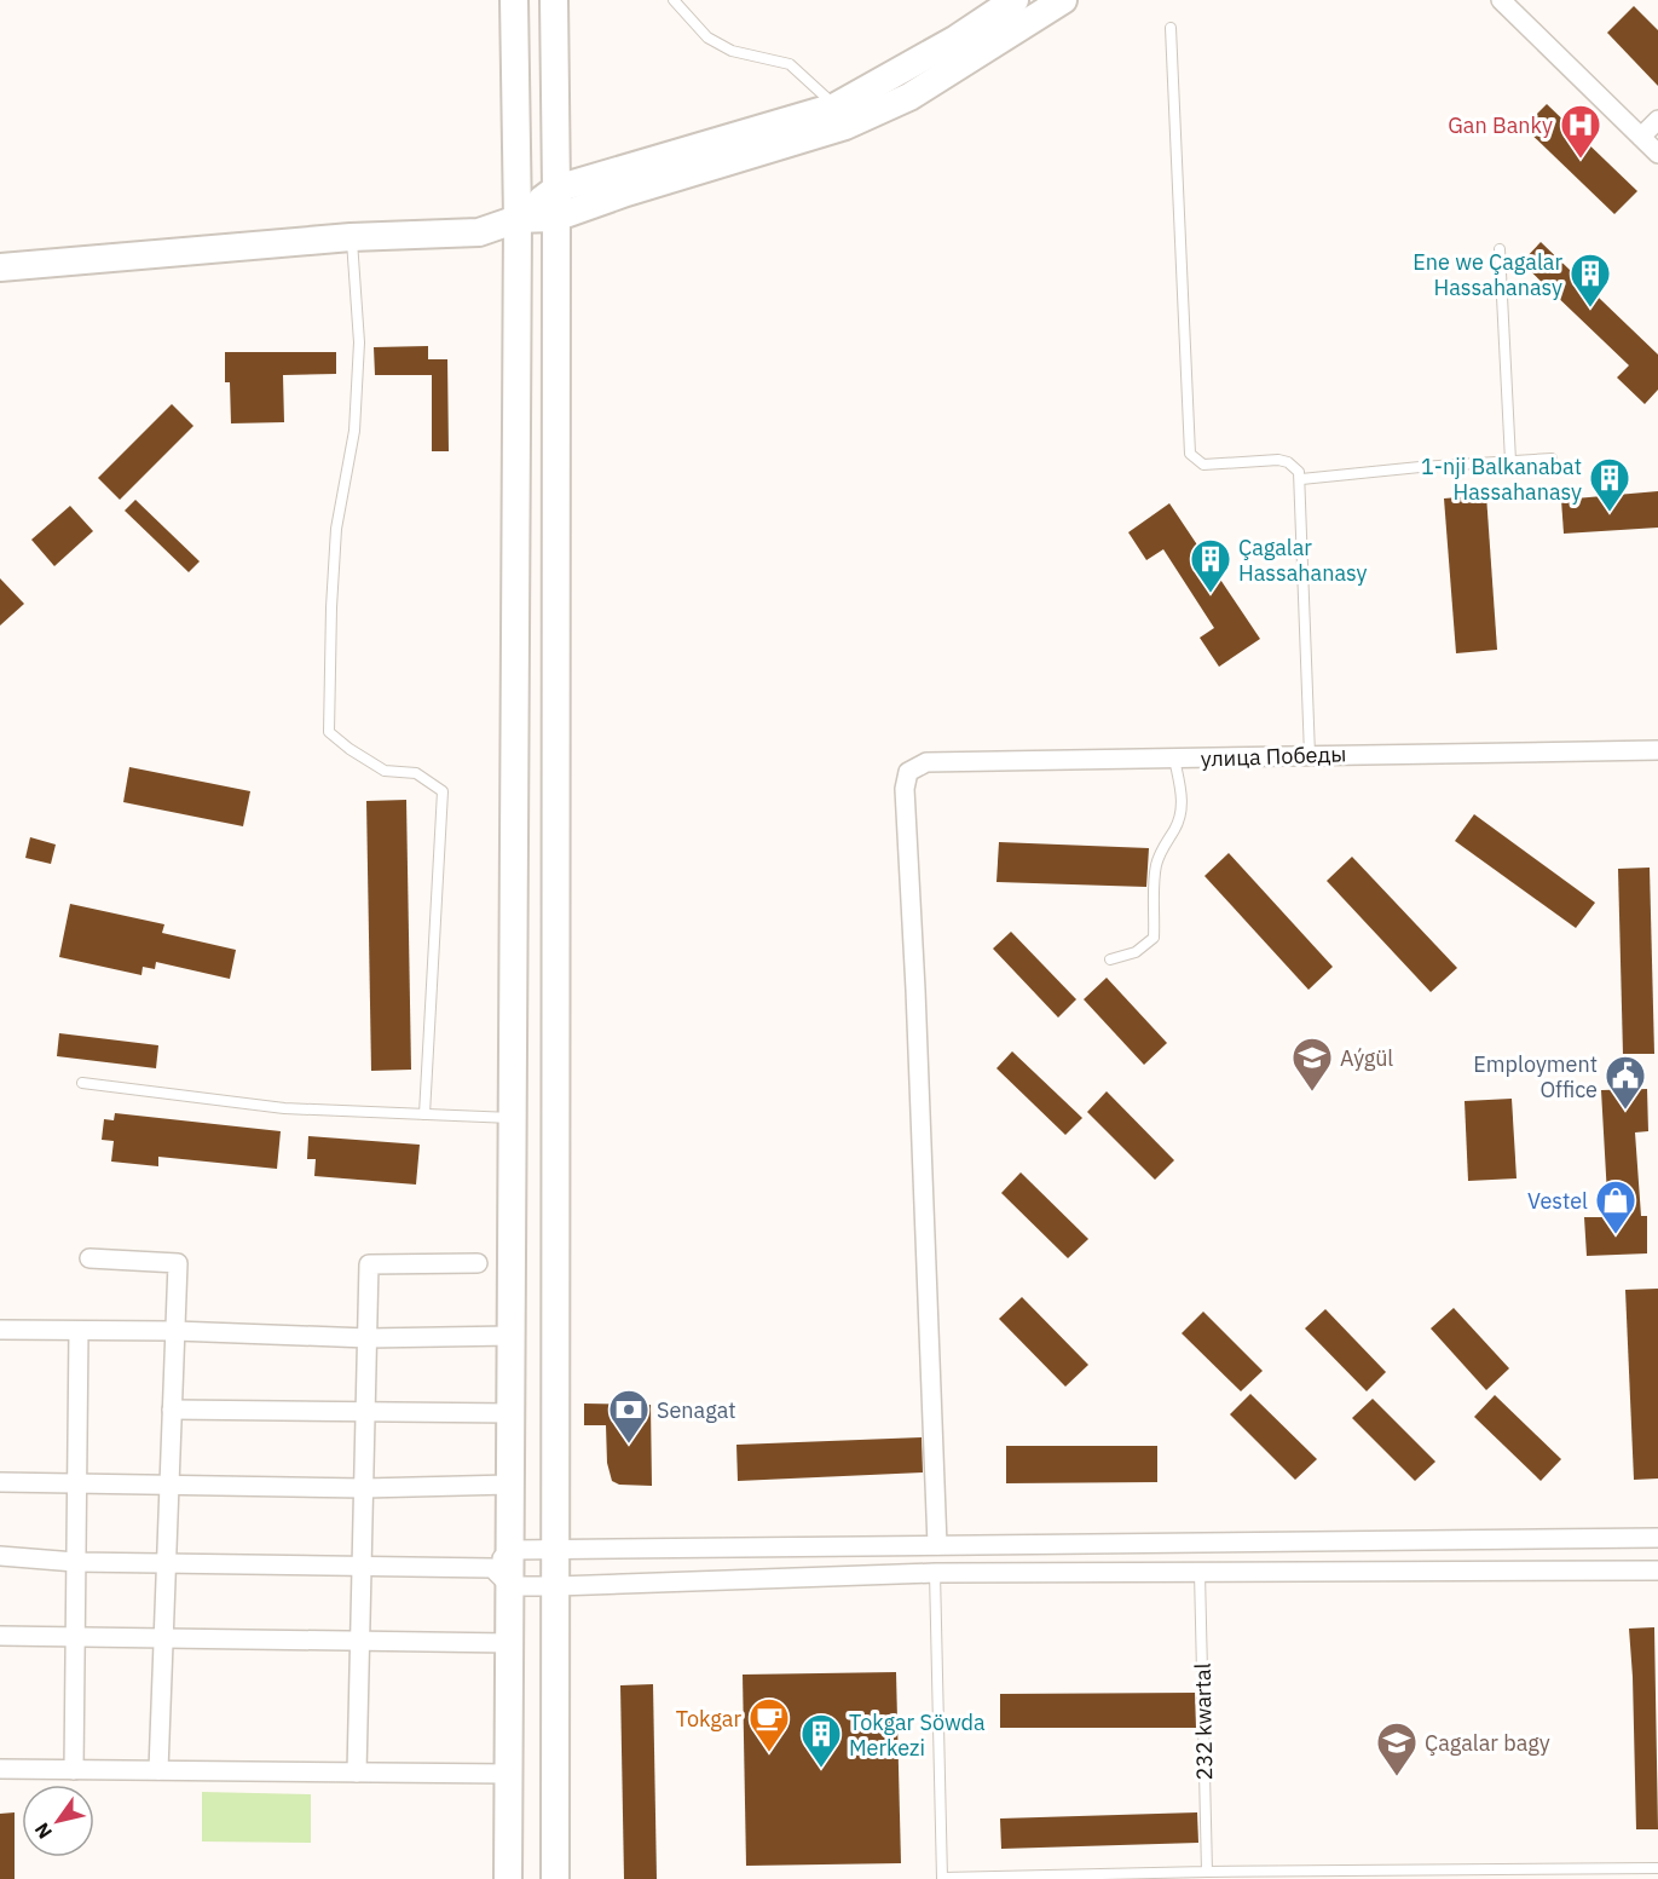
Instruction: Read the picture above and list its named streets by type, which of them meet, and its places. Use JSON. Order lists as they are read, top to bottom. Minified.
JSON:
{"streets":{"street":["улица Победы"],"lane":["232 kwartal"]},"places":{"hospital":["Gan Banky"],"building":["Ene we Çagalar Hassahanasy","1-nji Balkanabat Hassahanasy","Çagalar Hassahanasy","Tokgar Söwda Merkezi"],"school or university":["Aýgül","Çagalar bagy"],"public building":["Employment Office"],"shop":["Vestel"],"bank":["Senagat"],"cafe":["Tokgar"]},"north":"bottom left"}
